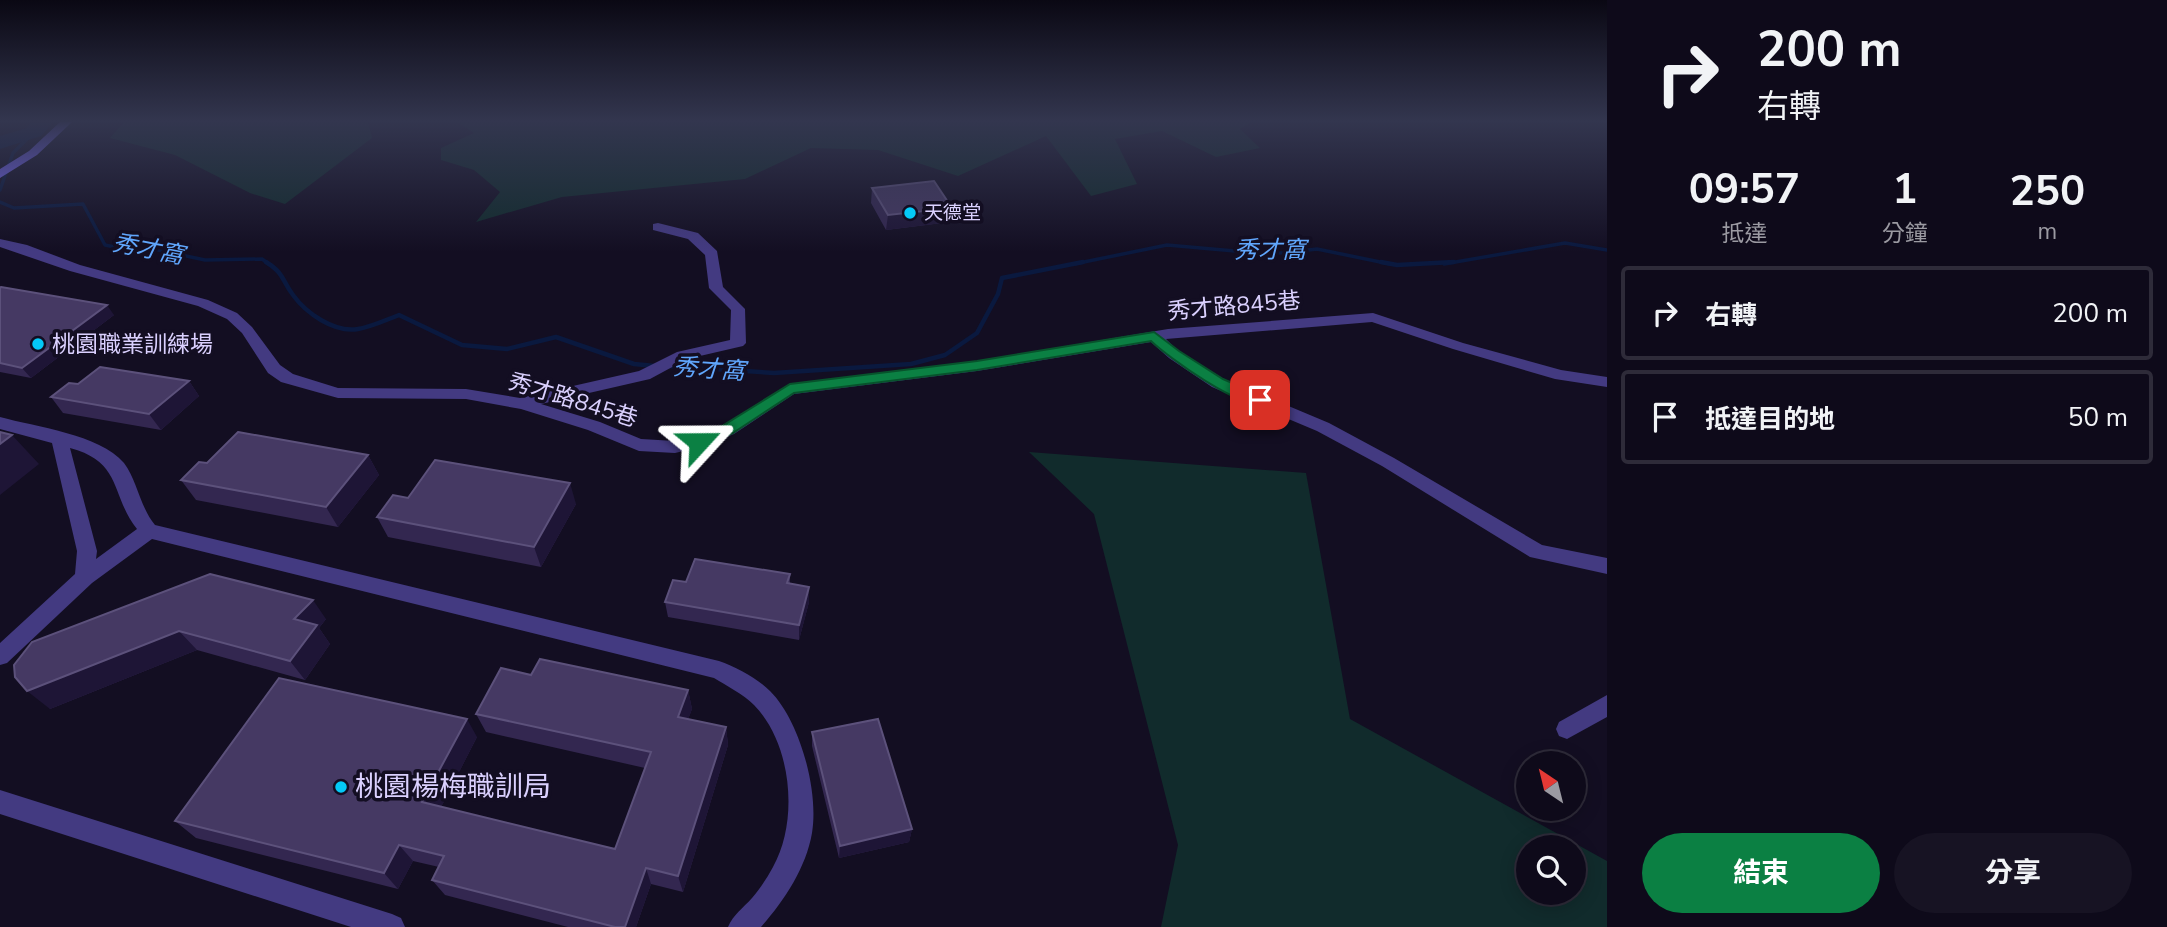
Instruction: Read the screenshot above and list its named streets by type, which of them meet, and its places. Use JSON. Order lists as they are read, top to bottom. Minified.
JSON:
{"streets":{"street":["秀才路845巷"]},"water":["秀才窩"],"places":["天德堂","桃園職業訓練場","桃園楊梅職訓局"],"north":"top left","page":{"turn":["200 m","右轉"],"eta":["09:57","抵達","1","分鐘","250","m"],"list":[{"name":"右轉","value":"200 m"},{"name":"抵達目的地","value":"50 m"}],"buttons":["結束","分享"]}}
